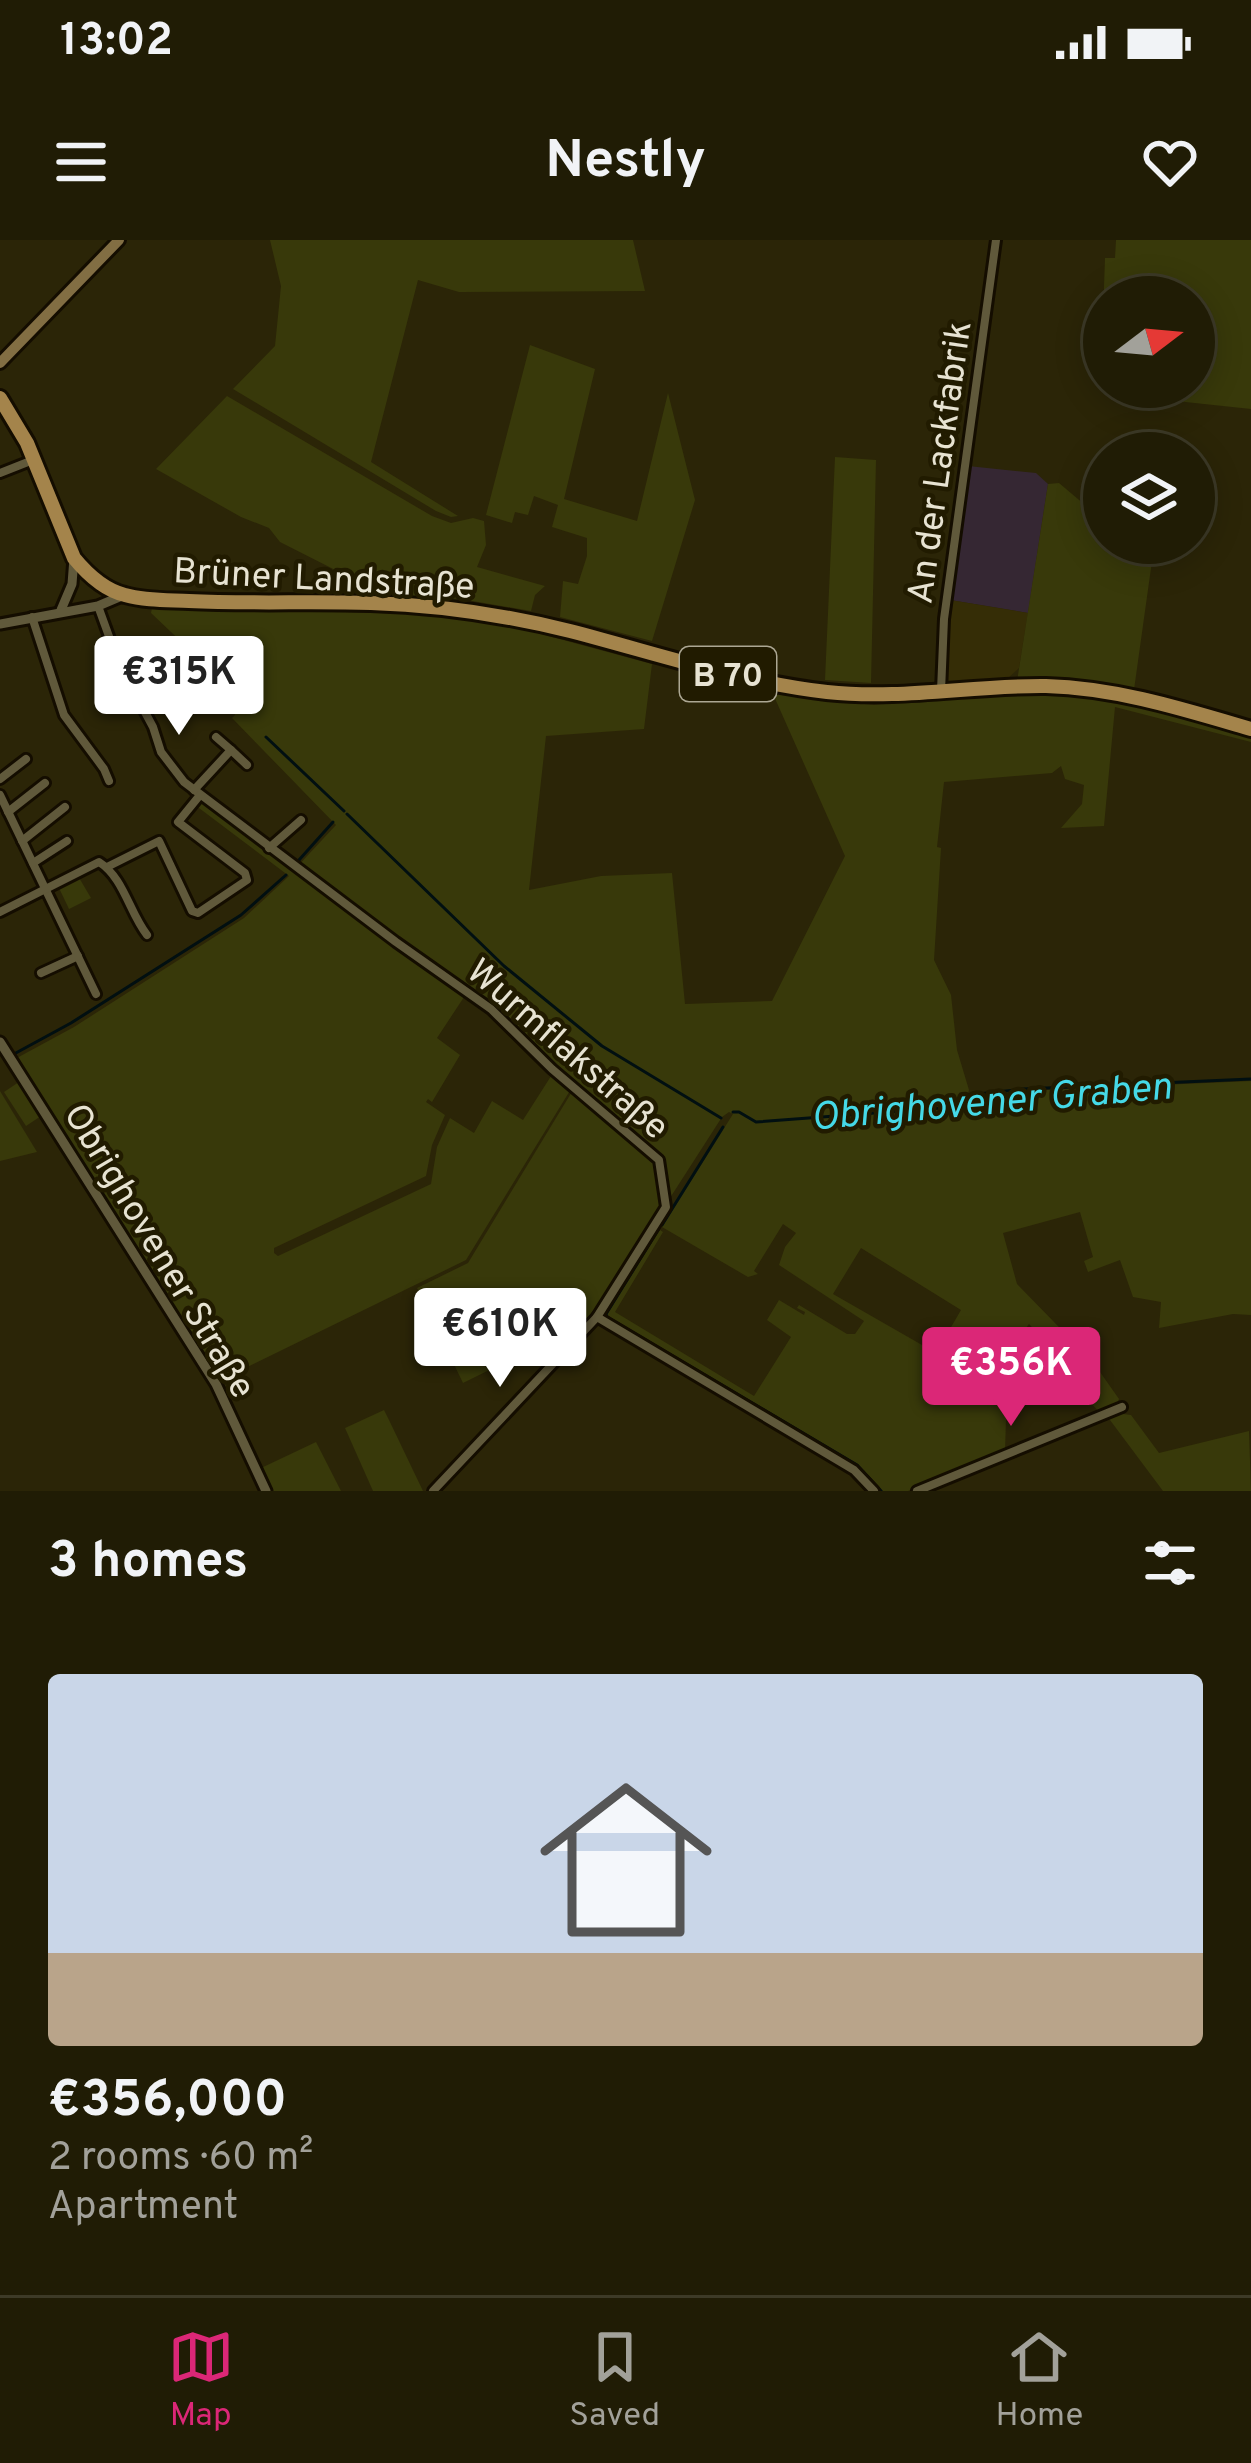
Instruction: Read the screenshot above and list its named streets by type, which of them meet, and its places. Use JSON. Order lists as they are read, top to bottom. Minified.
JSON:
{"streets":{"main road":["Brüner Landstraße","B 70"],"street":["An der Lackfabrik","Wurmflakstraße","Obrighovener Straße"]},"crossings":[["An der Lackfabrik","Brüner Landstraße"]],"water":["Obrighovener Graben"],"north":"right","page":{"status":"13:02","header":"Nestly","price":["€315K","€610K","€356K"],"heading":"3 homes","list":[{"name":"€356,000","note":"2 rooms · 60 m² · Apartment"}],"tabs":["Map","Saved","Home"]}}
